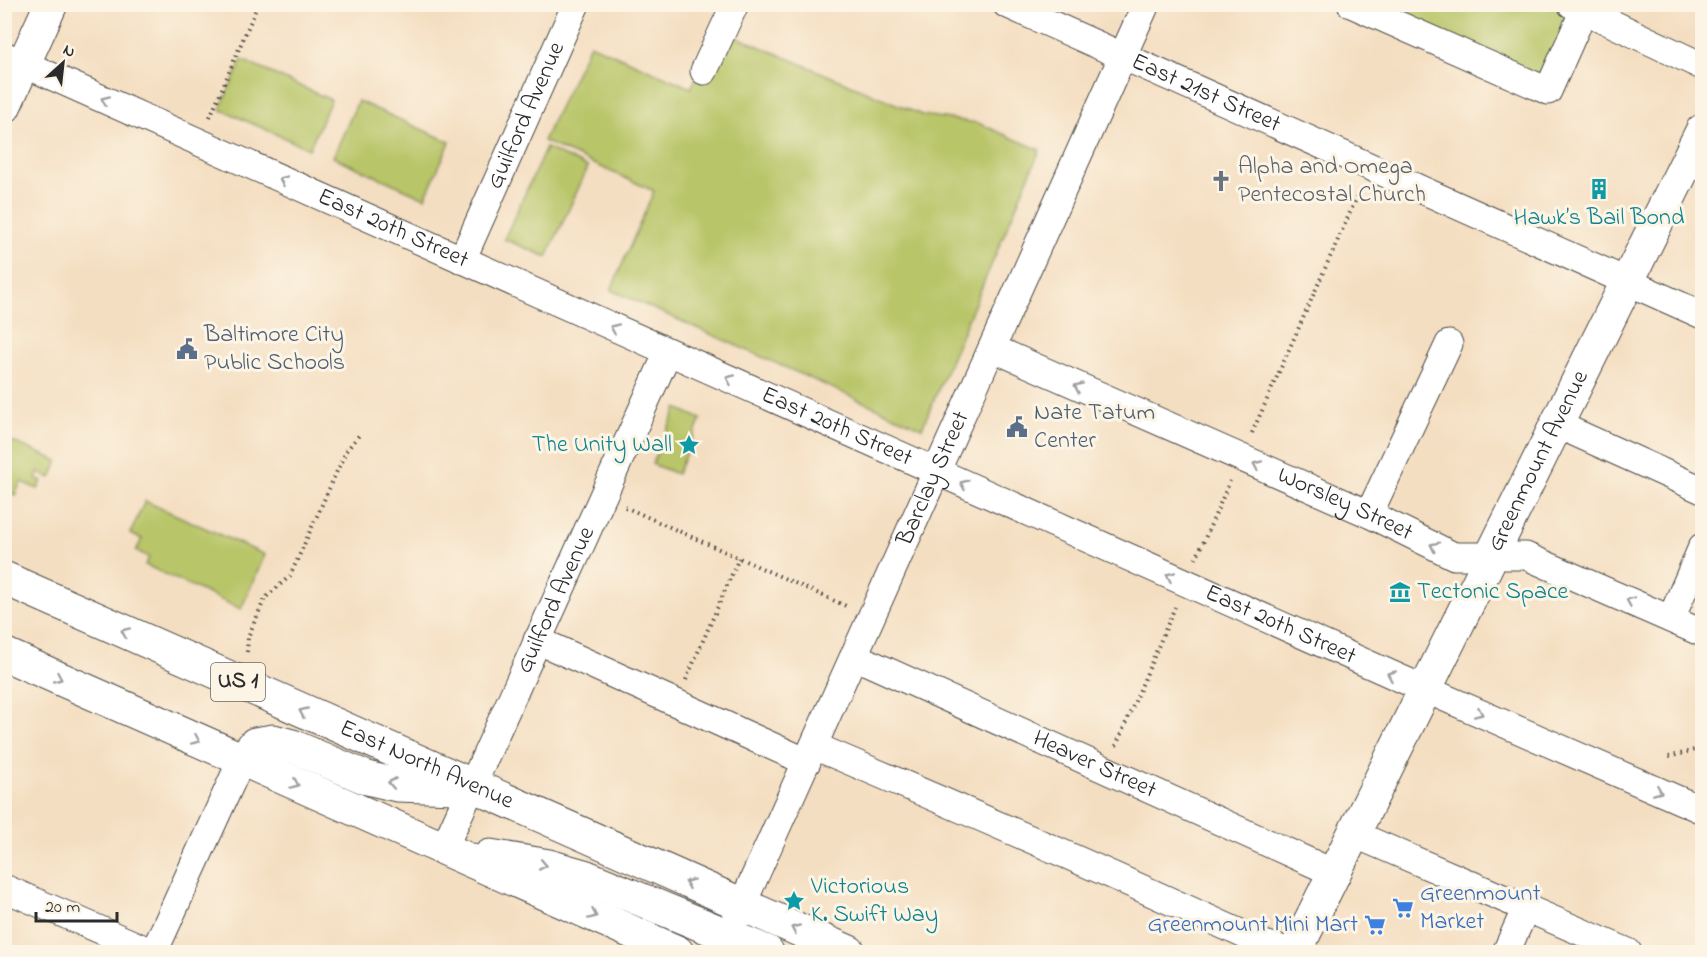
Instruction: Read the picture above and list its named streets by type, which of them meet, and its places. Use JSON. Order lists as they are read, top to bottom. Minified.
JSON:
{"streets":{"main road":["Greenmount Avenue","US 1","East North Avenue"],"street":["East 21st Street","Guilford Avenue","East 20th Street","Barclay Street","Worsley Street","Heaver Street"]},"crossings":[["East 21st Street","Greenmount Avenue"],["East 21st Street","Barclay Street"],["Guilford Avenue","East 20th Street"],["Guilford Avenue","East North Avenue"],["East 20th Street","Greenmount Avenue"],["East 20th Street","Barclay Street"],["Greenmount Avenue","Worsley Street"],["Greenmount Avenue","Heaver Street"],["Barclay Street","Worsley Street"],["Barclay Street","Heaver Street"],["Barclay Street","East North Avenue"]],"one_way":["Worsley Street"],"places":{"church":["Alpha and Omega Pentecostal Church"],"building":["Hawk’s Bail Bond"],"public building":["Baltimore City Public Schools","Nate Tatum Center"],"place":["The Unity Wall","Victorious K. Swift Way"],"museum":["Tectonic Space"],"supermarket":["Greenmount Market","Greenmount Mini Mart"]},"scale_bar":"20 m","north":"top right"}
